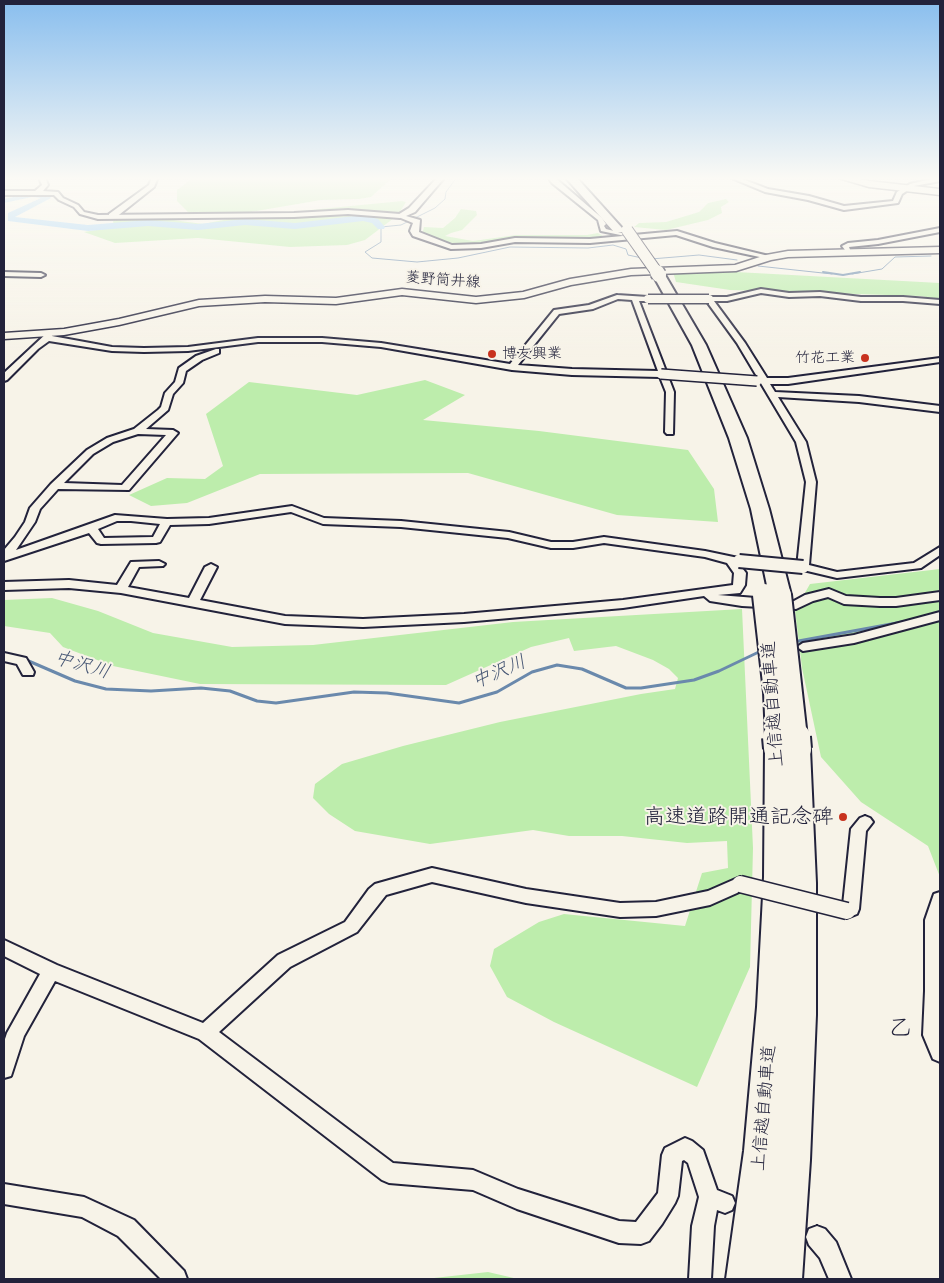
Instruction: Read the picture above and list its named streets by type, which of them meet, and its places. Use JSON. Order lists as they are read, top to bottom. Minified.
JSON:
{"streets":{"highway":["上信越自動車道"],"main road":["菱野筒井線"]},"districts":["乙"],"water":["中沢川"],"places":["博友興業","竹花工業","高速道路開通記念碑"]}
